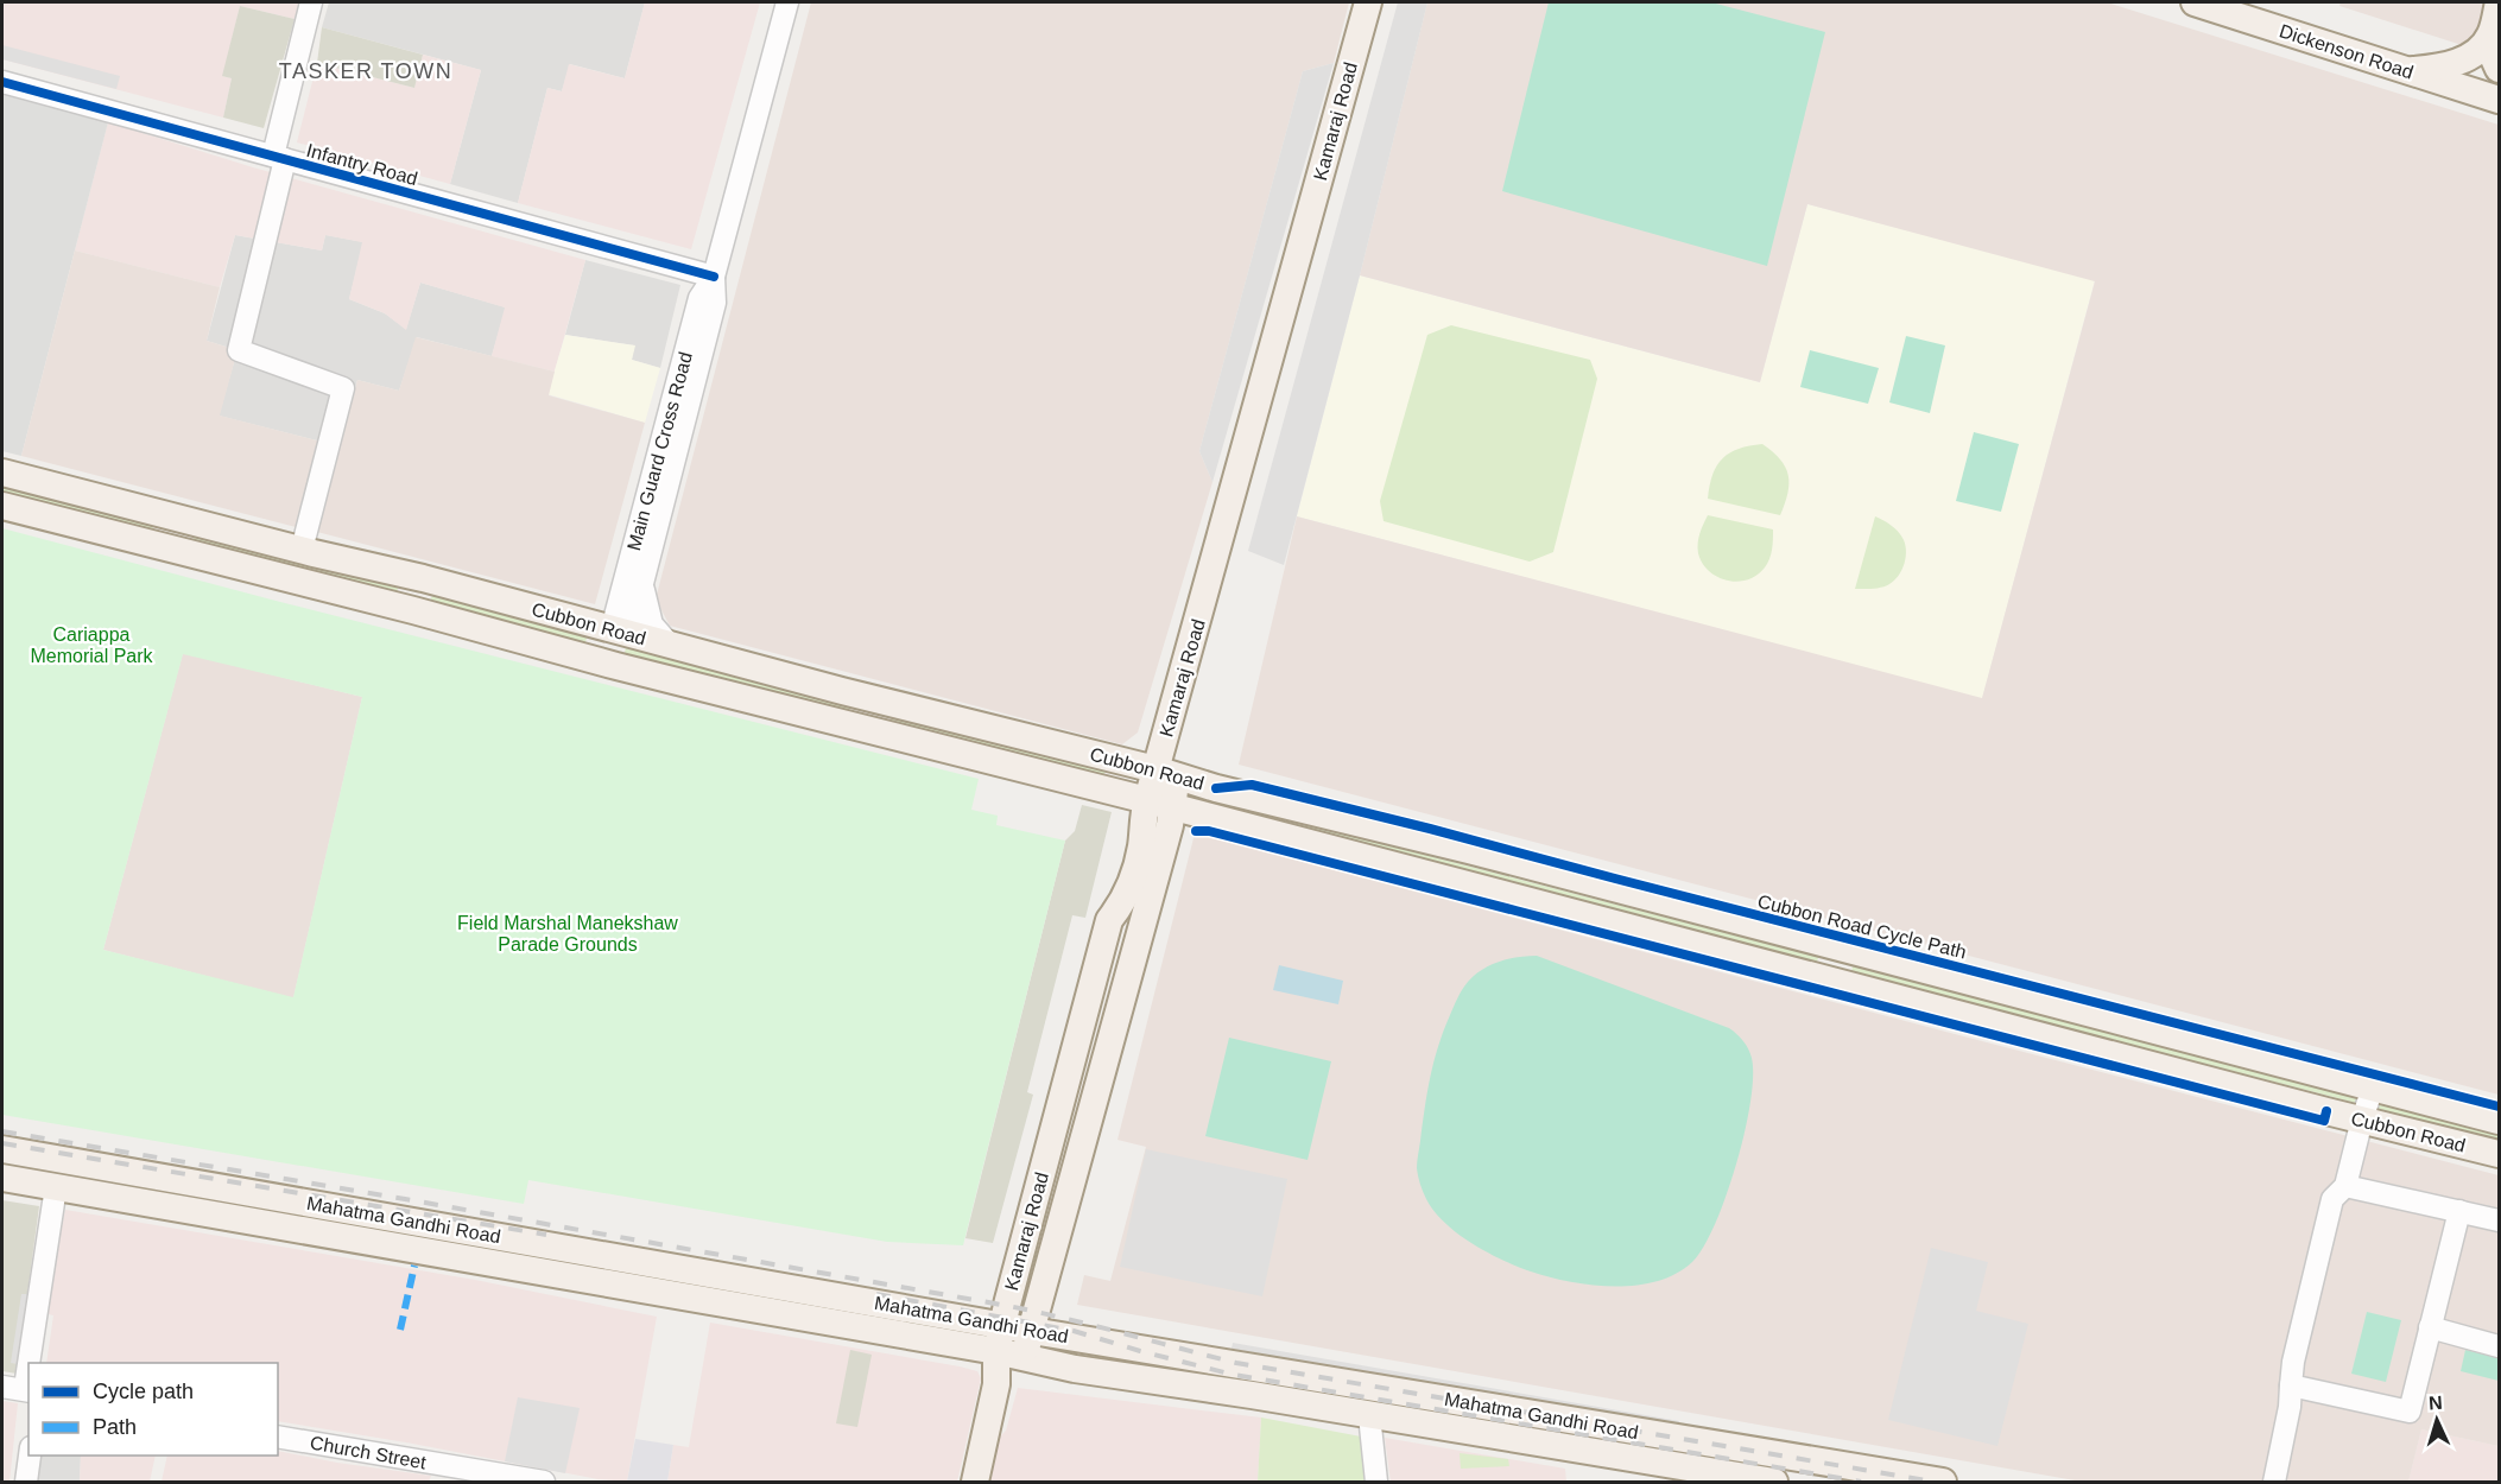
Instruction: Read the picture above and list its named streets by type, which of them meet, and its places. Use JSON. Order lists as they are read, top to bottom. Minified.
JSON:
{"streets":{"main road":["Dickenson Road","Kamaraj Road","Cubbon Road","Mahatma Gandhi Road"],"street":["Infantry Road","Main Guard Cross Road","Church Street"],"cycle path":["Cubbon Road Cycle Path"]},"crossings":[["Kamaraj Road","Cubbon Road"],["Kamaraj Road","Mahatma Gandhi Road"],["Infantry Road","Main Guard Cross Road"],["Main Guard Cross Road","Cubbon Road"]],"districts":["TASKER TOWN"],"parks":["Cariappa Memorial Park","Field Marshal Manekshaw Parade Grounds"],"legend":["Cycle path","Path"],"north":"top"}
